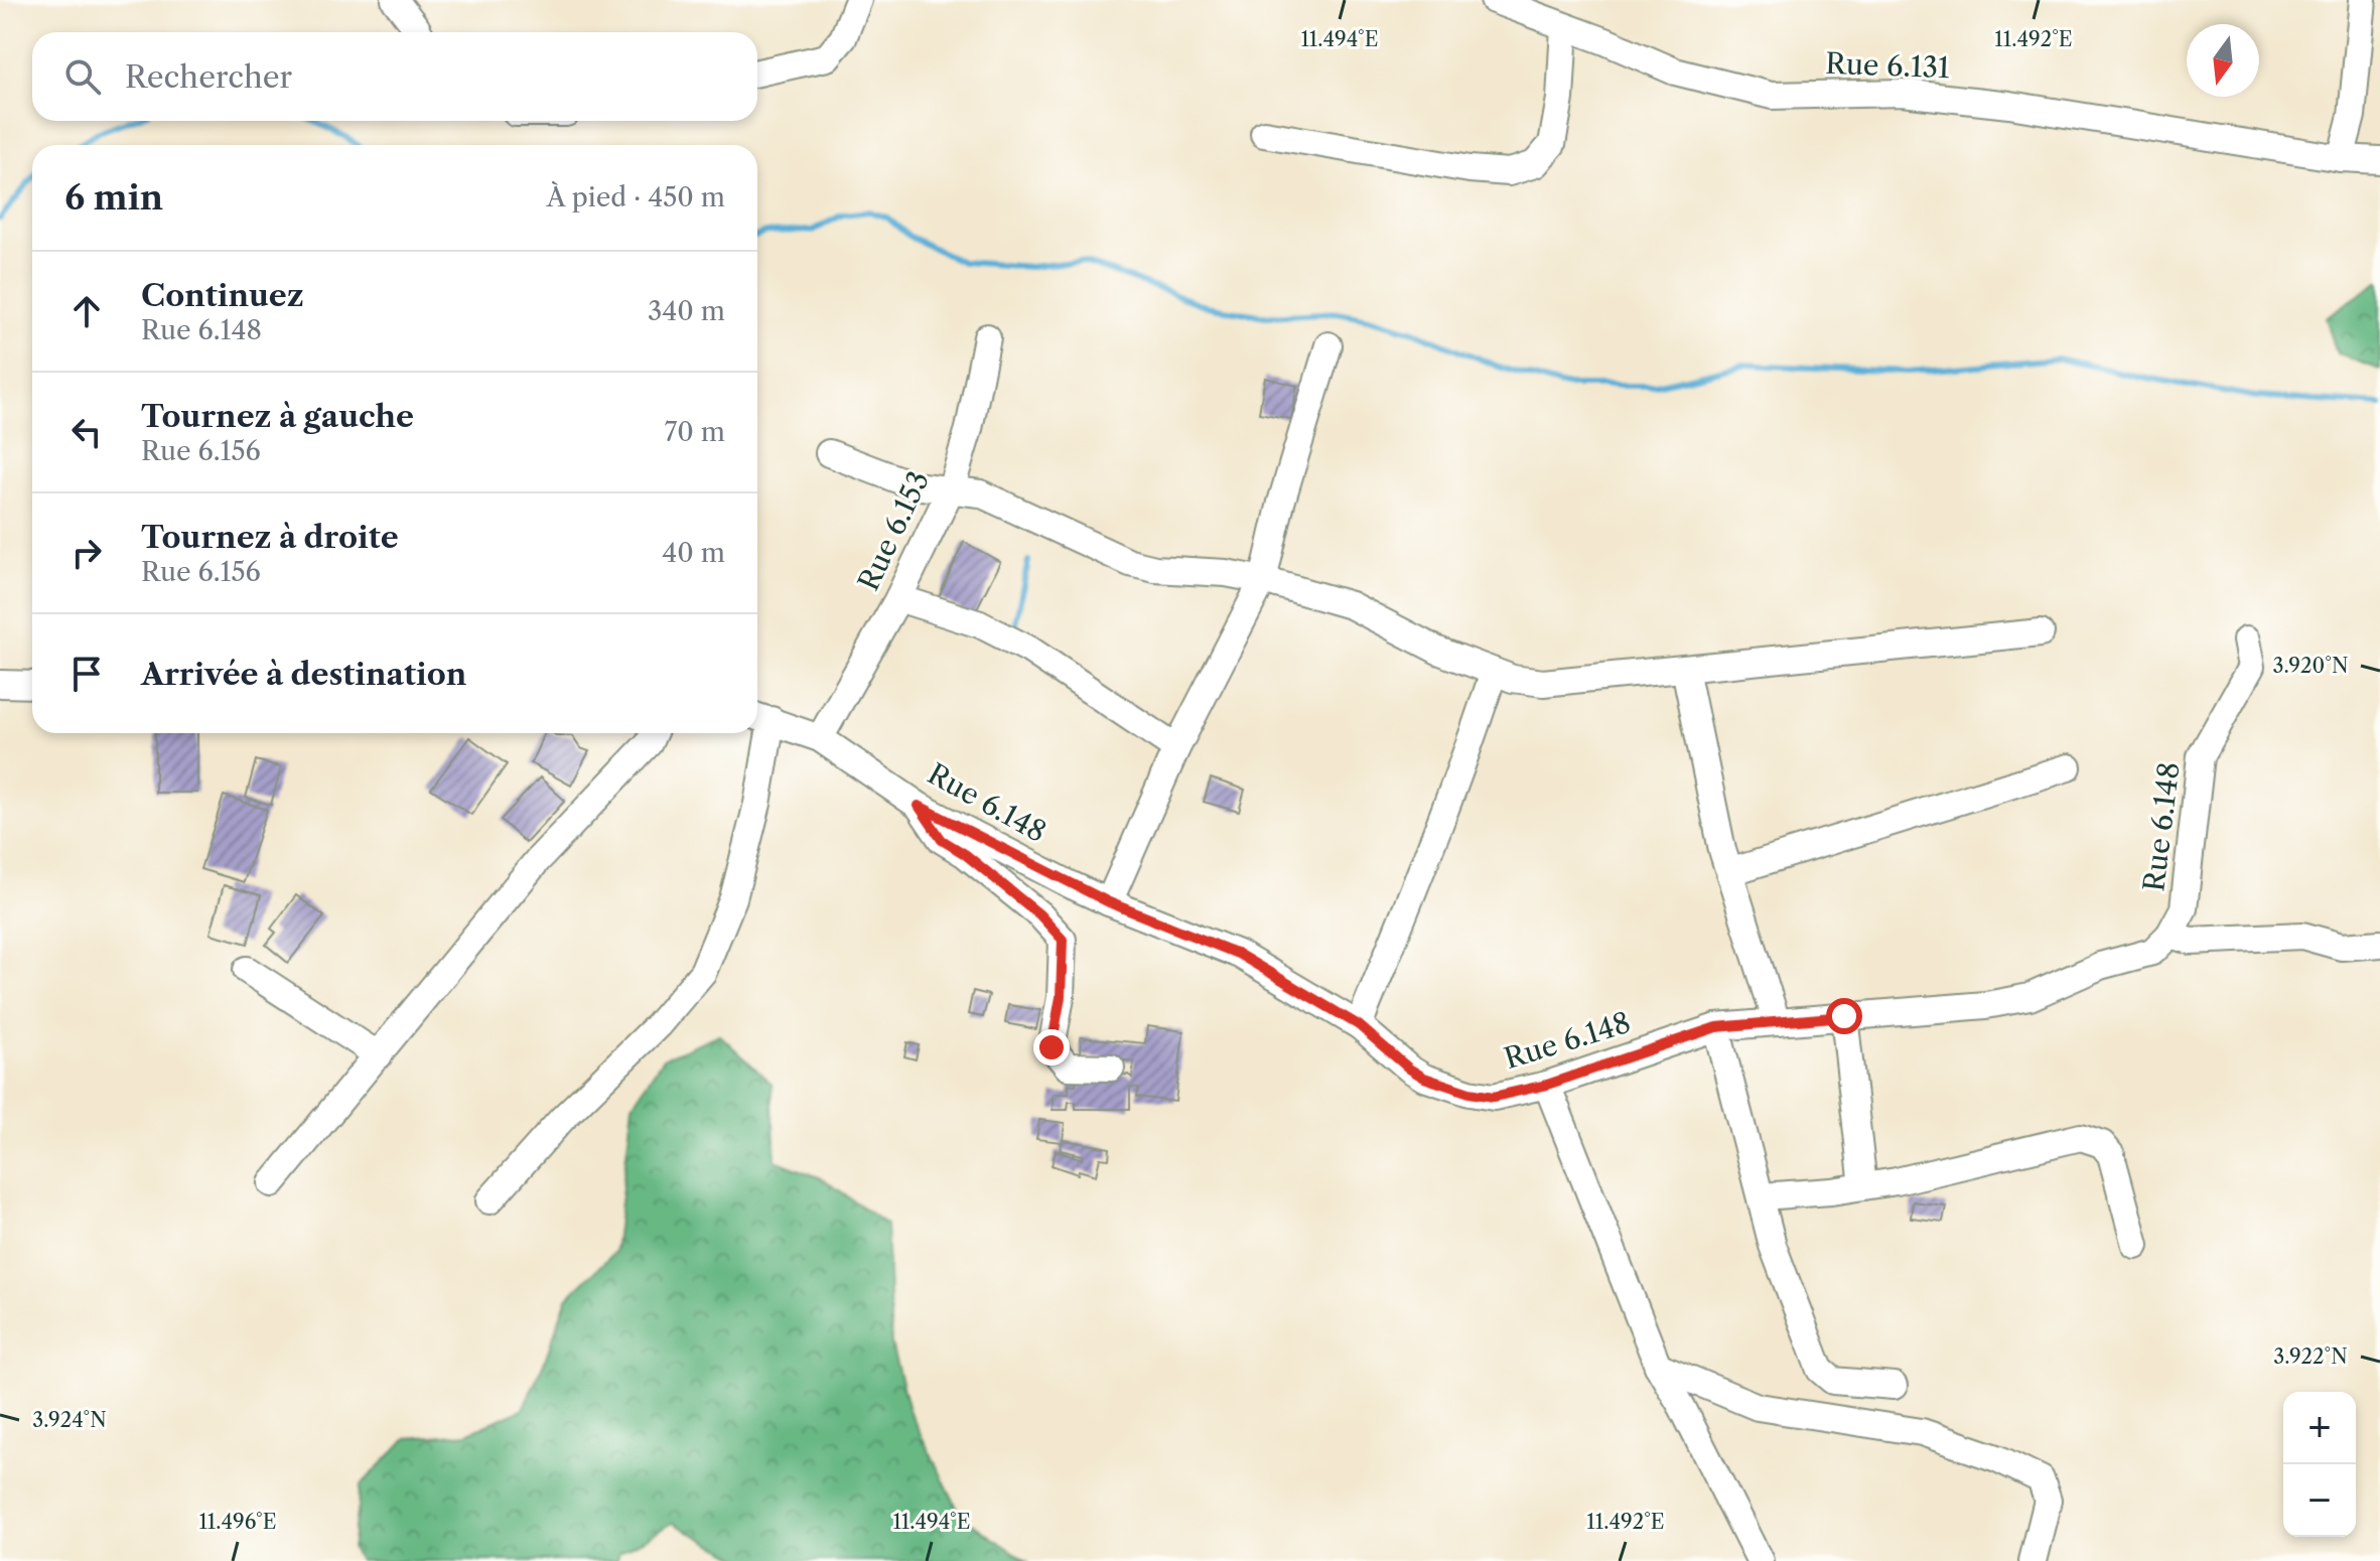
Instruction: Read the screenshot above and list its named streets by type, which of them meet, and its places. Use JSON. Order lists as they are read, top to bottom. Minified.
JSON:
{"streets":{"street":["Rue 6.131","Rue 6.153","Rue 6.148"]},"crossings":[["Rue 6.153","Rue 6.148"]],"north":"bottom","page":{"search":"Rechercher","heading":["6 min","À pied · 450 m"],"list":[["Continuez","Rue 6.148","340 m"],["Tournez à gauche","Rue 6.156","70 m"],["Tournez à droite","Rue 6.156","40 m"],"Arrivée à destination"],"map_buttons":["+","−"]},"coordinates":["11.494°E","11.492°E","3.920°N","3.922°N","3.924°N","11.496°E"]}
